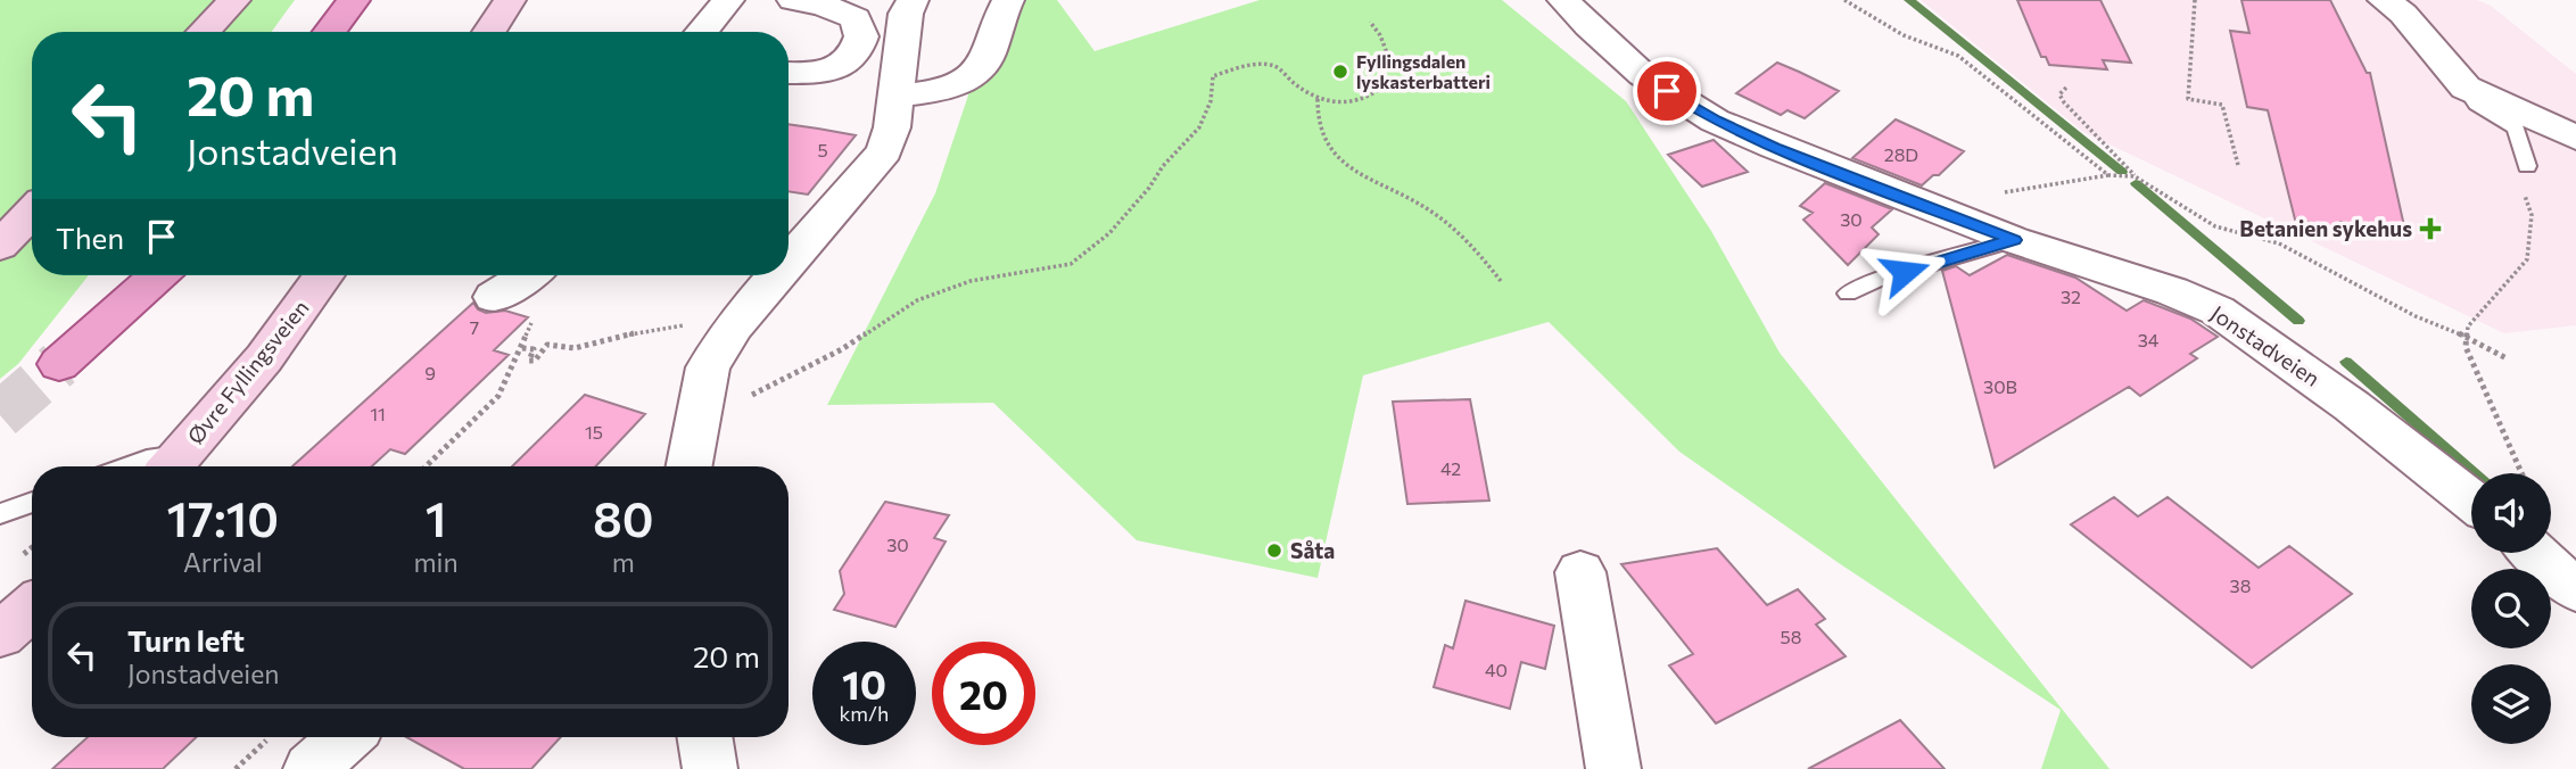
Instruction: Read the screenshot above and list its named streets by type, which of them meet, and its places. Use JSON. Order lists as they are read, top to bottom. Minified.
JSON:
{"streets":{"main road":["Øvre Fyllingsveien"],"street":["Jonstadveien"]},"places":{"other":["Fyllingsdalen lyskasterbatteri","Såta"],"health":["Betanien sykehus"]},"house_numbers":["5","28D","30","32","7","34","9","30B","11","15","42","30","38","58","40"],"page":{"turn":["20 m","Jonstadveien"],"then":"Then","eta":["17:10","Arrival","1","min","80","m"],"list":[{"name":"Turn left","note":"Jonstadveien","value":"20 m"}],"speed":"10 km/h","limit":"20"}}
